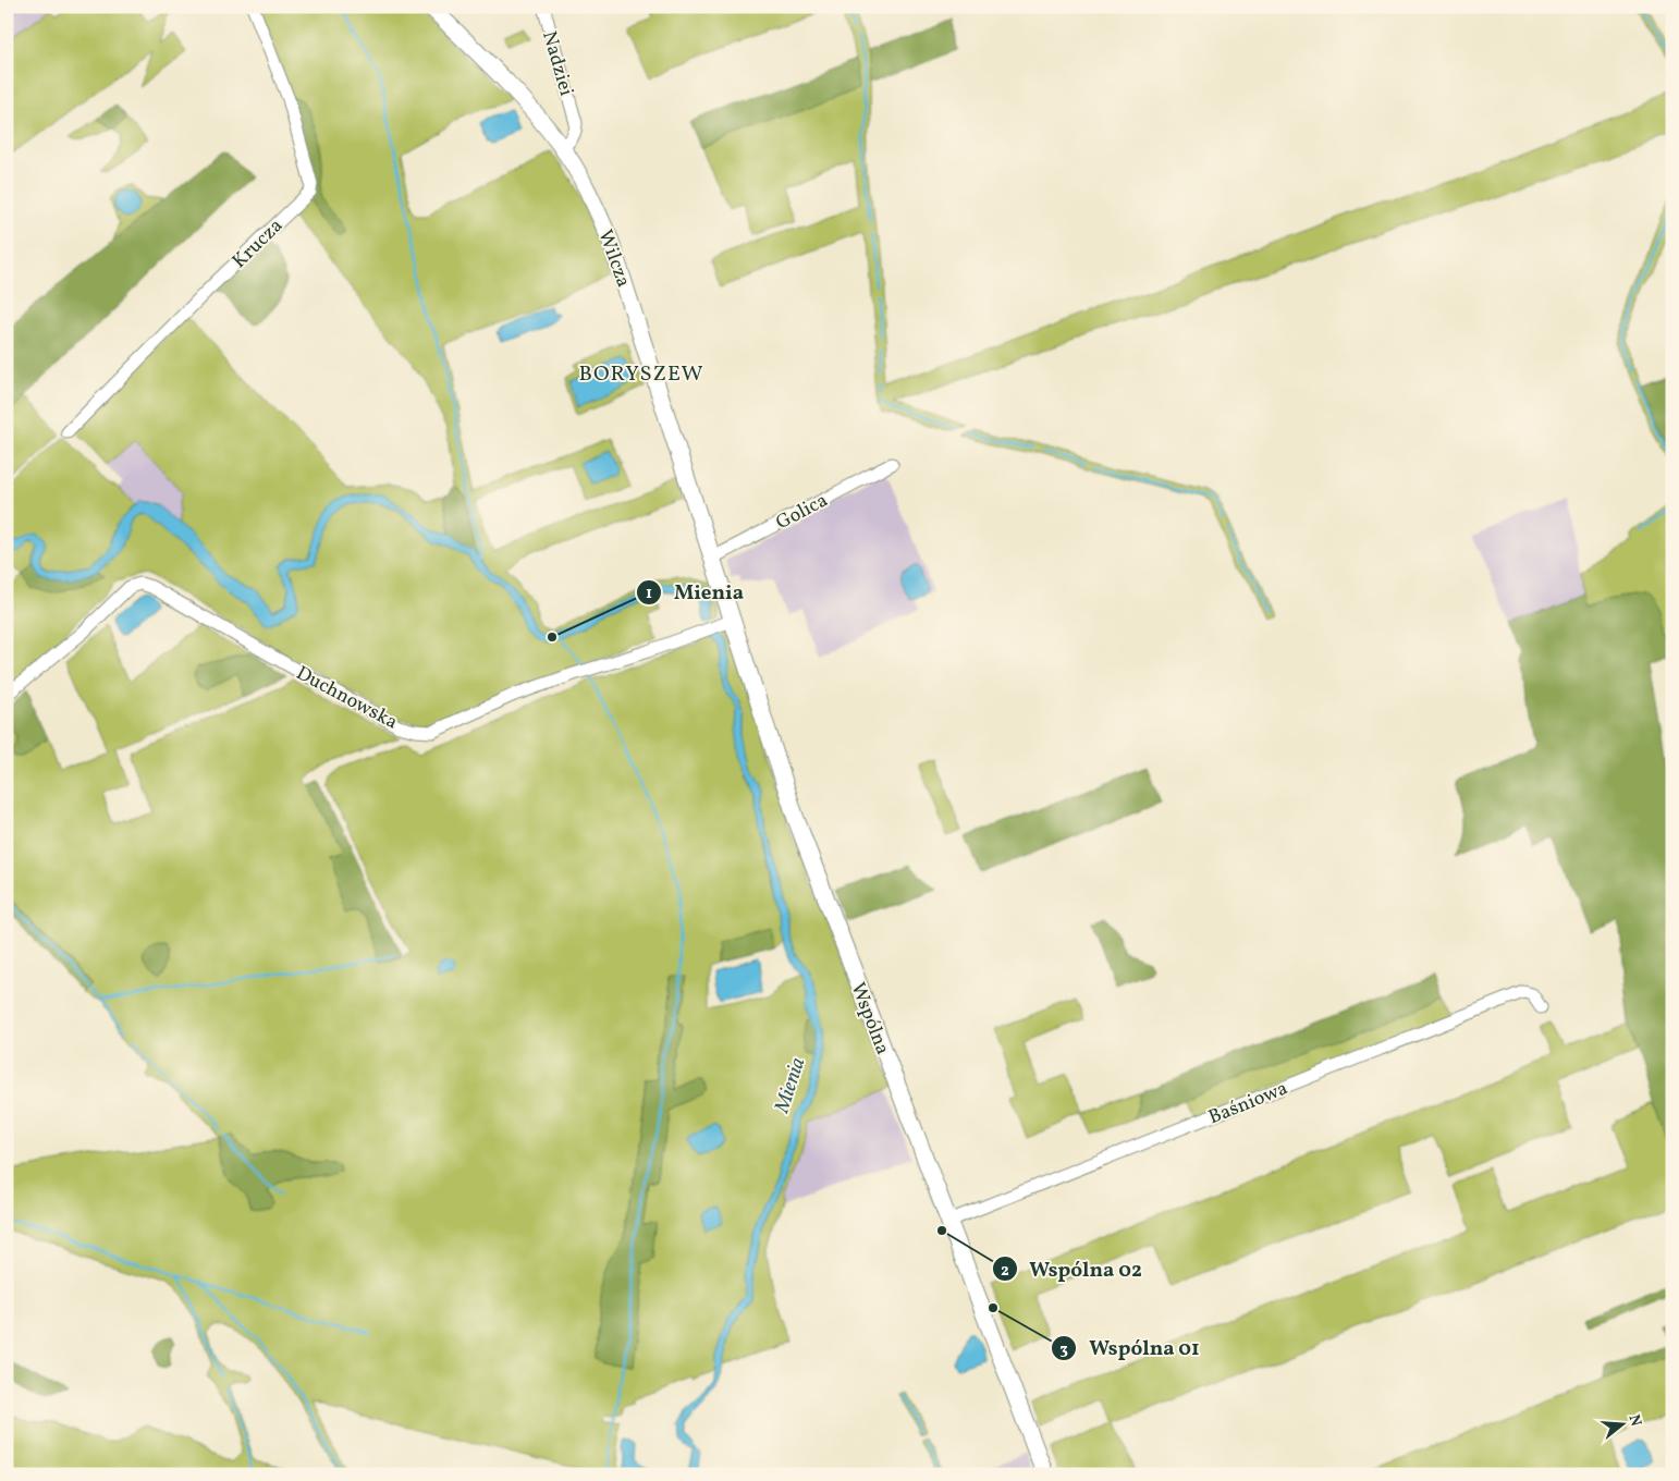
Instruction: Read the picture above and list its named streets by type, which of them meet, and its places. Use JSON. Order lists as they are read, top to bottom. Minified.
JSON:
{"streets":{"main road":["Wilcza","Wspólna"],"street":["Nadziei","Krucza","Golica","Duchnowska","Baśniowa"]},"crossings":[["Nadziei","Wilcza"],["Wilcza","Golica"],["Wilcza","Wspólna"],["Golica","Wspólna"],["Duchnowska","Wspólna"],["Wspólna","Baśniowa"]],"districts":["BORYSZEW"],"water":["Mienia"],"places":["Mienia","Wspólna 02","Wspólna 01"],"north":"right"}
